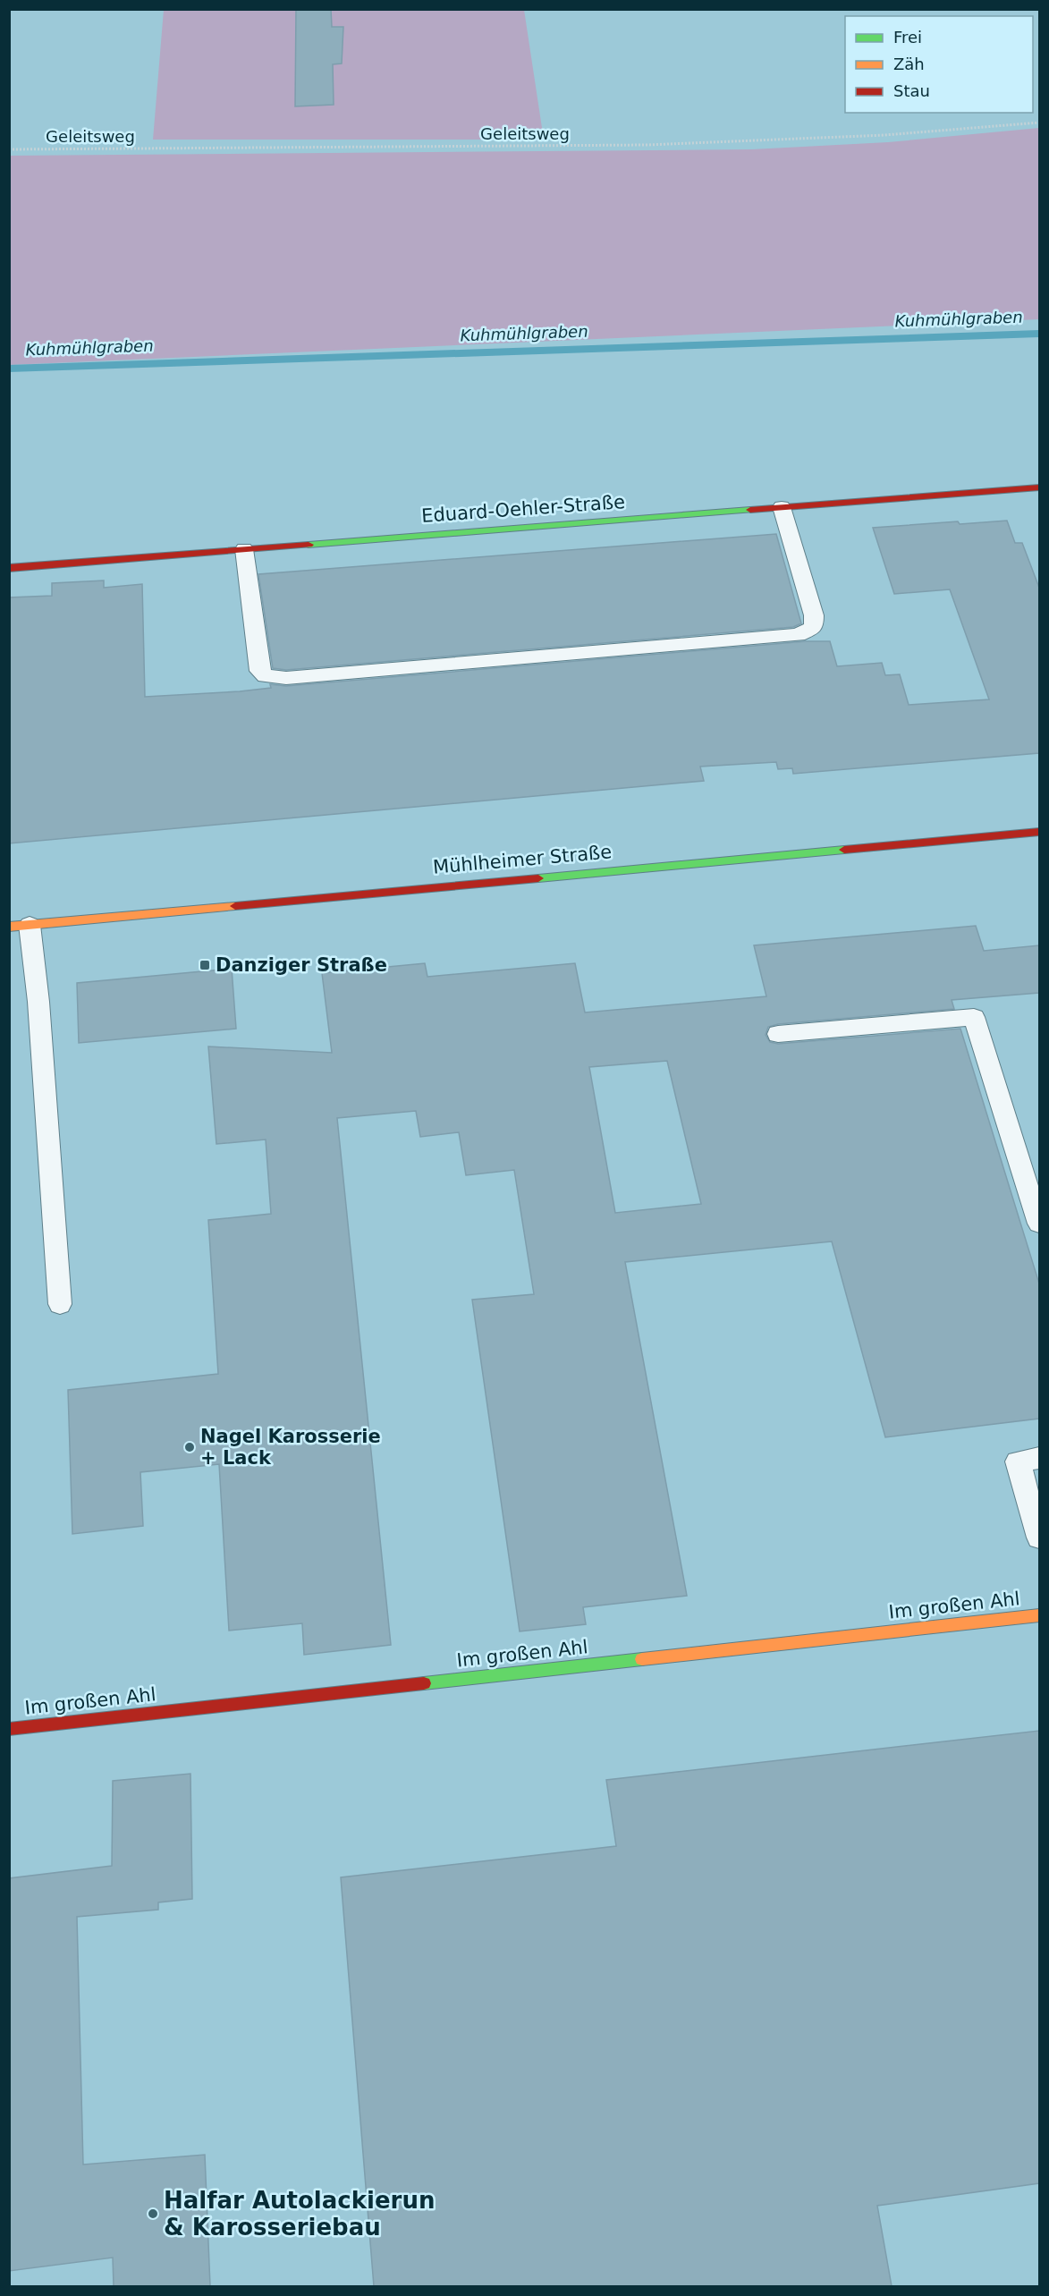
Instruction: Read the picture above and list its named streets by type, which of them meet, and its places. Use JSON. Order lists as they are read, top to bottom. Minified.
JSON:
{"streets":{"street":["Eduard-Oehler-Straße","Mühlheimer Straße","Im großen Ahl"],"path":["Geleitsweg"]},"water":["Kuhmühlgraben"],"places":{"transit":["Danziger Straße"],"other":["Nagel Karosserie + Lack","Halfar Autolackierun & Karosseriebau"]},"legend":["Frei","Zäh","Stau"]}
